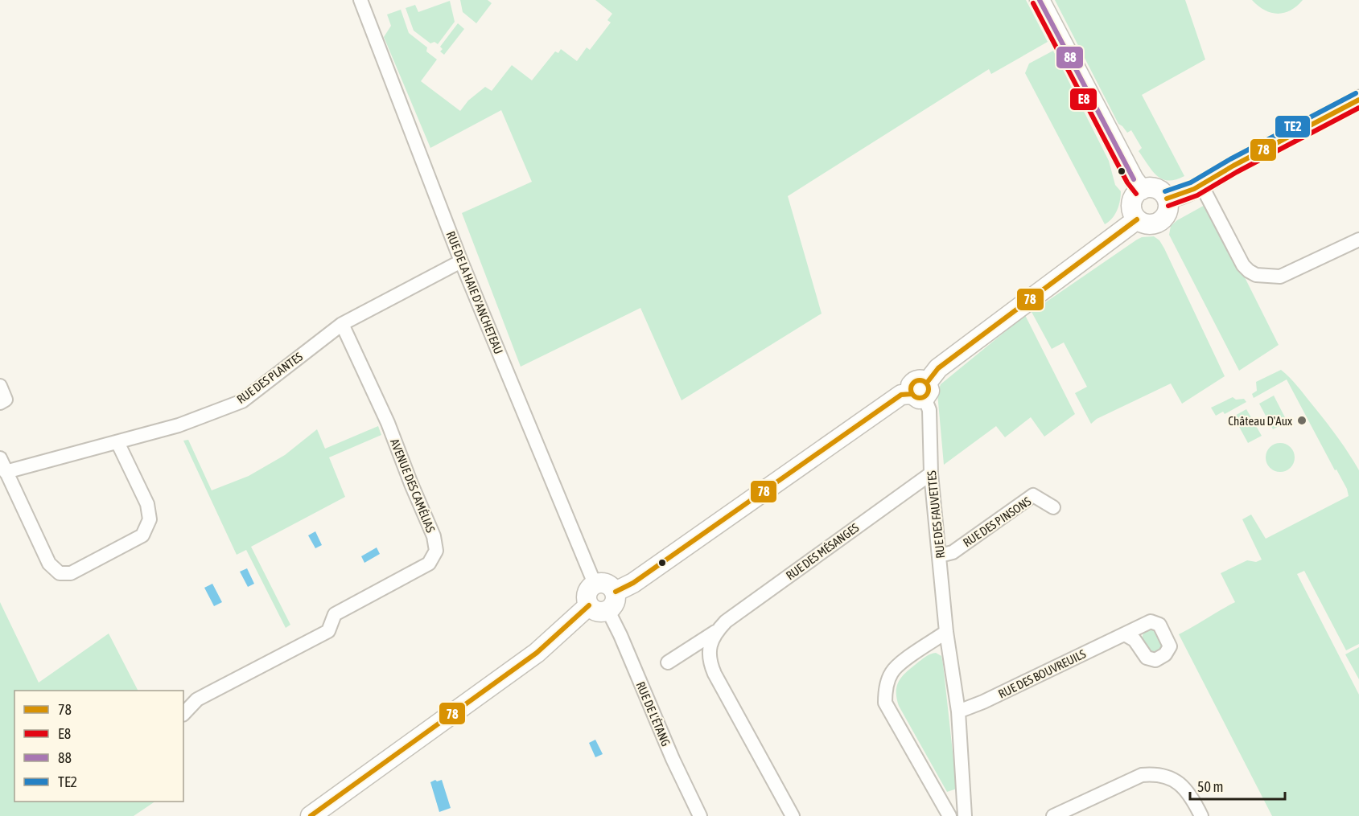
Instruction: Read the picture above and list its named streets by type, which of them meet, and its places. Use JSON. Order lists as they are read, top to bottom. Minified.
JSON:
{"streets":{"street":["RUE DE LA HAIE D'ANCHETEAU","RUE DES PLANTES","AVENUE DES CAMÉLIAS","RUE DES FAUVETTES","RUE DES PINSONS","RUE DES MÉSANGES","RUE DES BOUVREUILS","RUE DE L'ÉTANG"]},"crossings":[["RUE DE LA HAIE D'ANCHETEAU","RUE DES PLANTES"],["RUE DE LA HAIE D'ANCHETEAU","RUE DE L'ÉTANG"],["RUE DES PLANTES","AVENUE DES CAMÉLIAS"],["RUE DES FAUVETTES","RUE DES PINSONS"],["RUE DES FAUVETTES","RUE DES MÉSANGES"],["RUE DES FAUVETTES","RUE DES BOUVREUILS"]],"places":["Château D'Aux"],"lines":["transit line 88","transit line E8","transit line TE2","transit line 78"],"legend":["78","E8","88","TE2"],"scale_bar":"50 m"}
